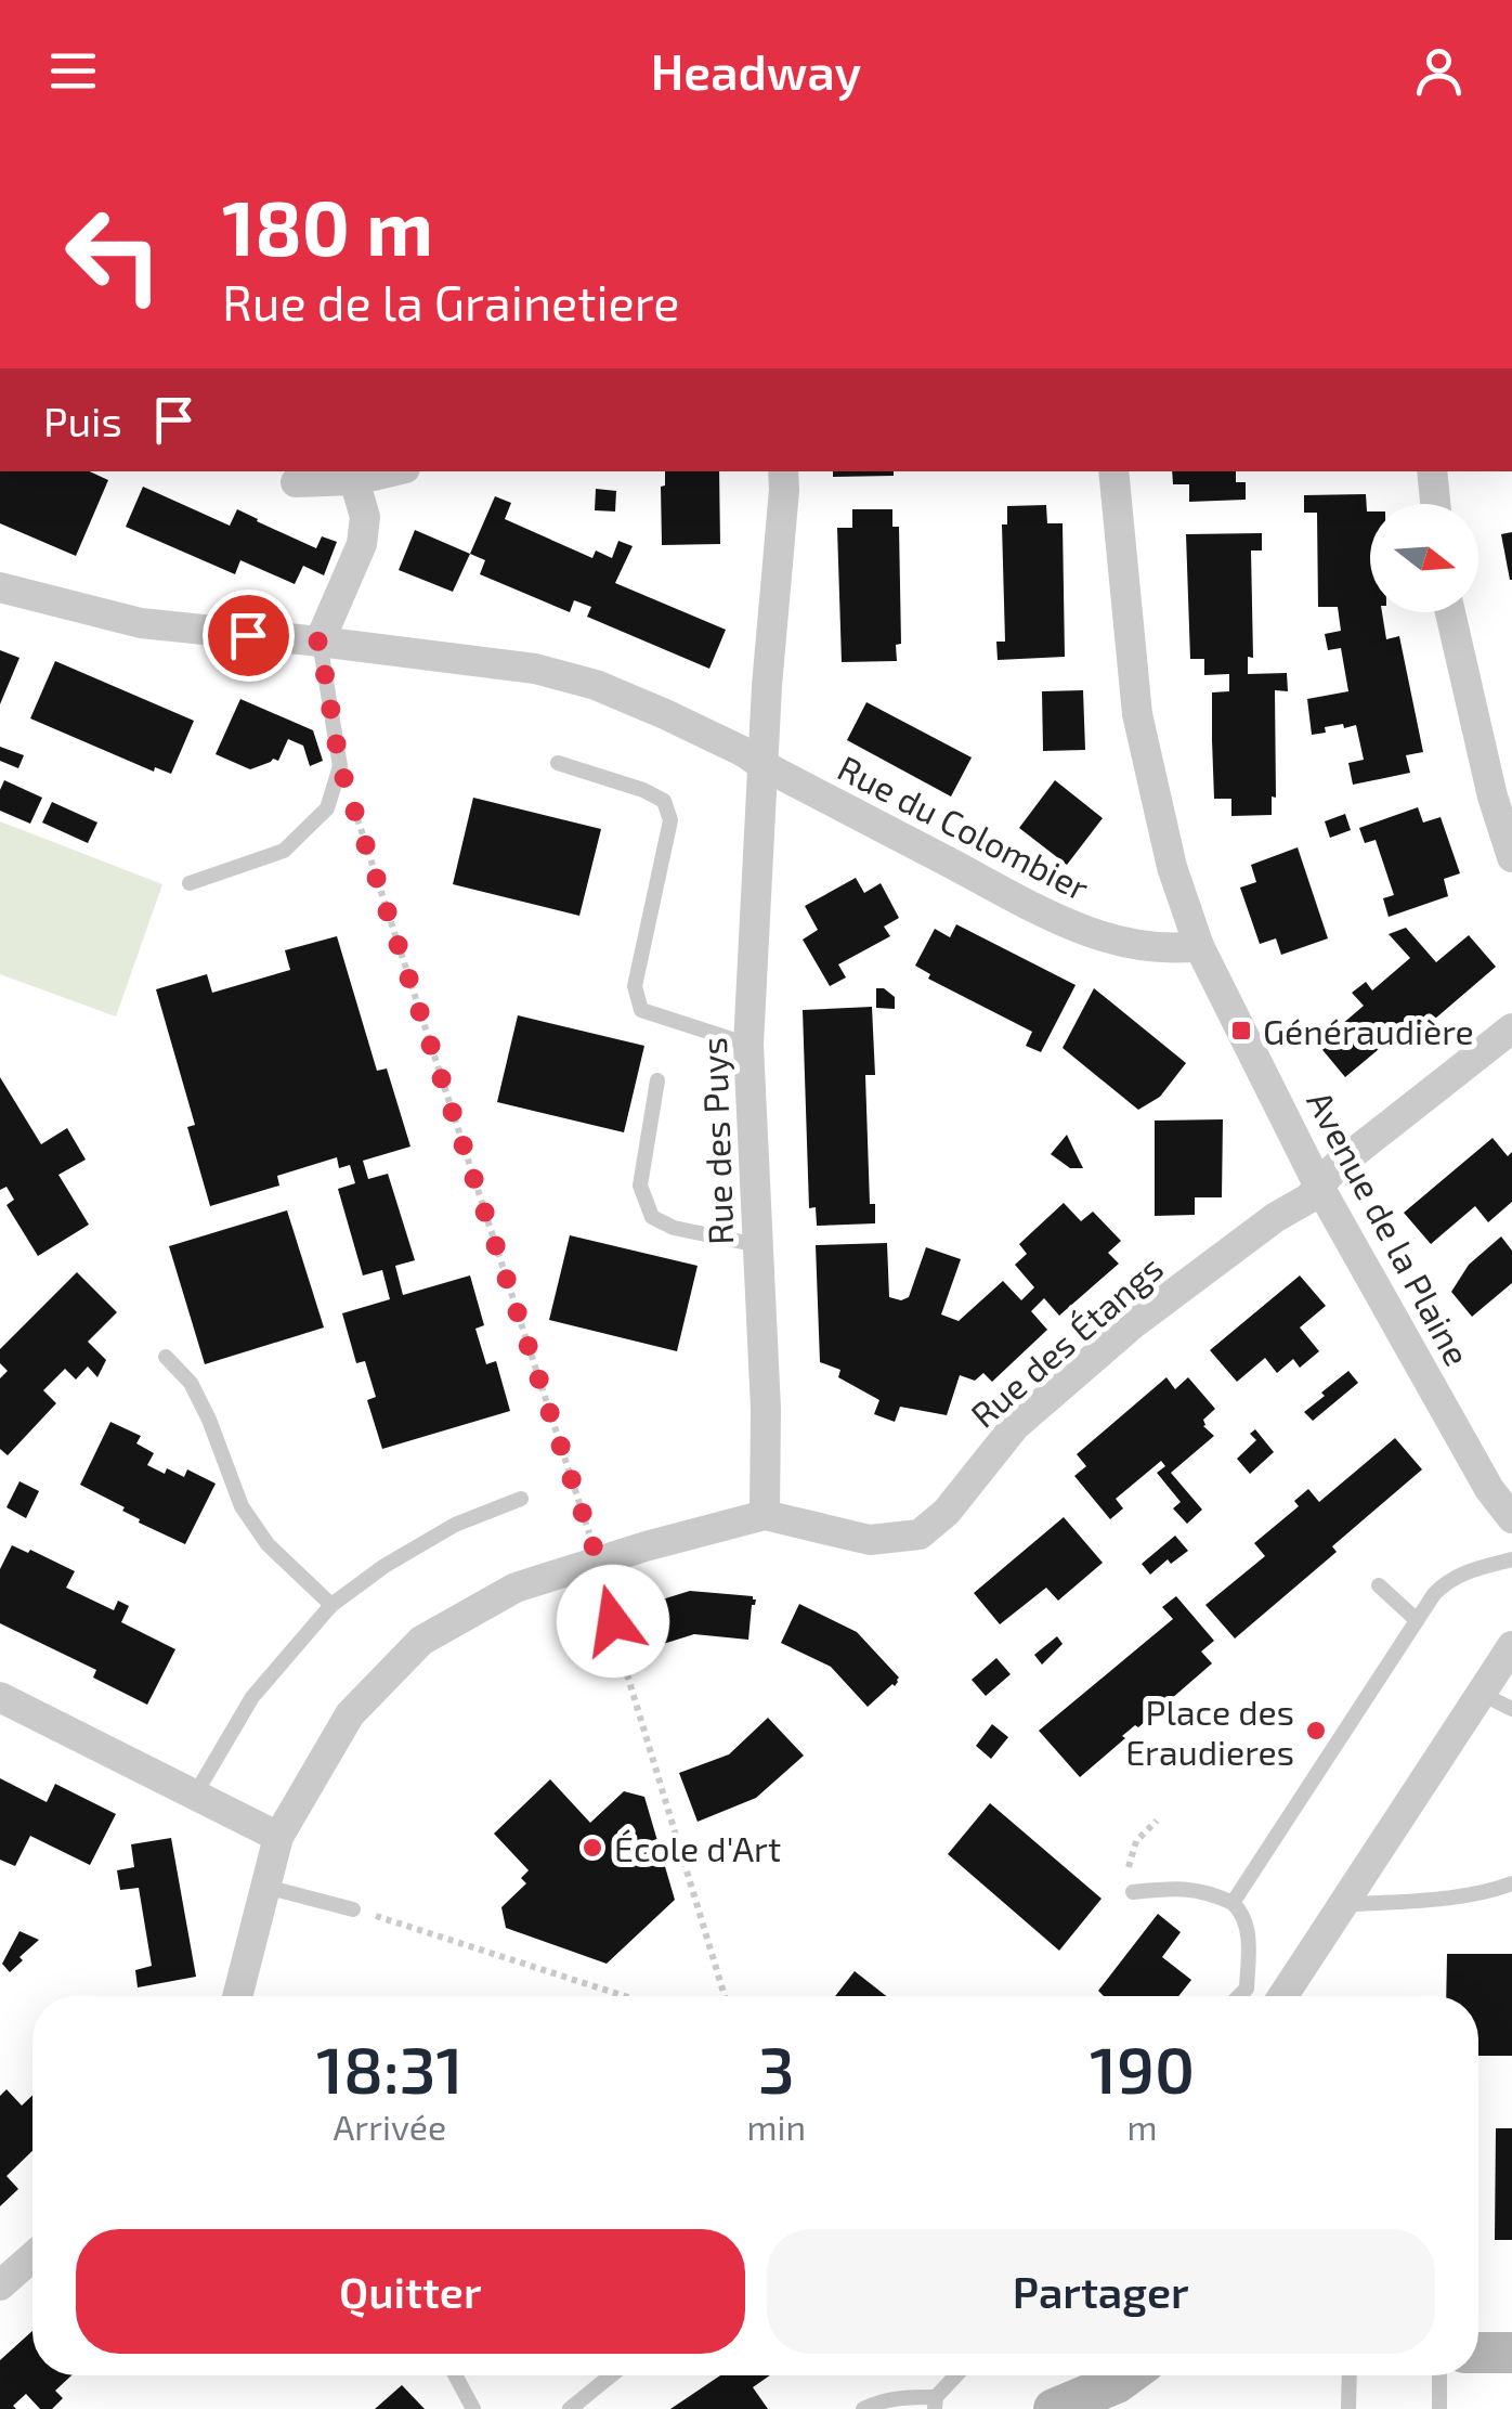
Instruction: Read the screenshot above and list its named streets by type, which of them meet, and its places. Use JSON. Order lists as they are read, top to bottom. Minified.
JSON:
{"streets":{"street":["Rue du Colombier","Rue des Puys","Avenue de la Plaine","Rue des Étangs"]},"crossings":[["Rue du Colombier","Rue des Puys"],["Rue du Colombier","Avenue de la Plaine"],["Rue des Puys","Rue des Étangs"],["Avenue de la Plaine","Rue des Étangs"]],"places":{"transit":["Généraudière"],"other":["Place des Eraudieres","École d'Art"]},"north":"right","page":{"header":"Headway","turn":["180 m","Rue de la Grainetiere"],"then":"Puis","eta":["18:31","Arrivée","3","min","190","m"],"buttons":["Quitter","Partager"]}}
